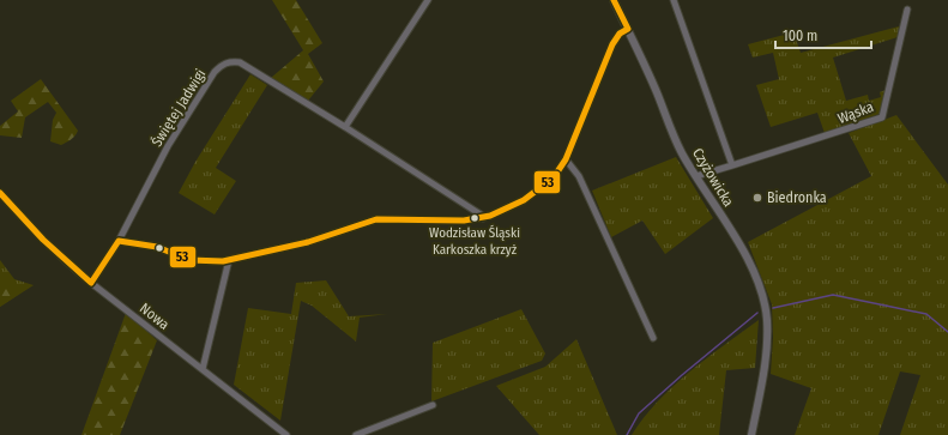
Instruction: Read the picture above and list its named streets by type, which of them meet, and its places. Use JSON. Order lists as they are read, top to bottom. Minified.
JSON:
{"streets":{"street":["Świętej Jadwigi","Wąska","Czyżowicka","Nowa"]},"crossings":[["Świętej Jadwigi","Nowa"],["Wąska","Czyżowicka"]],"places":["Biedronka","Wodzisław Śląski Karkoszka krzyż"],"lines":["transit line 53"],"scale_bar":"100 m"}
